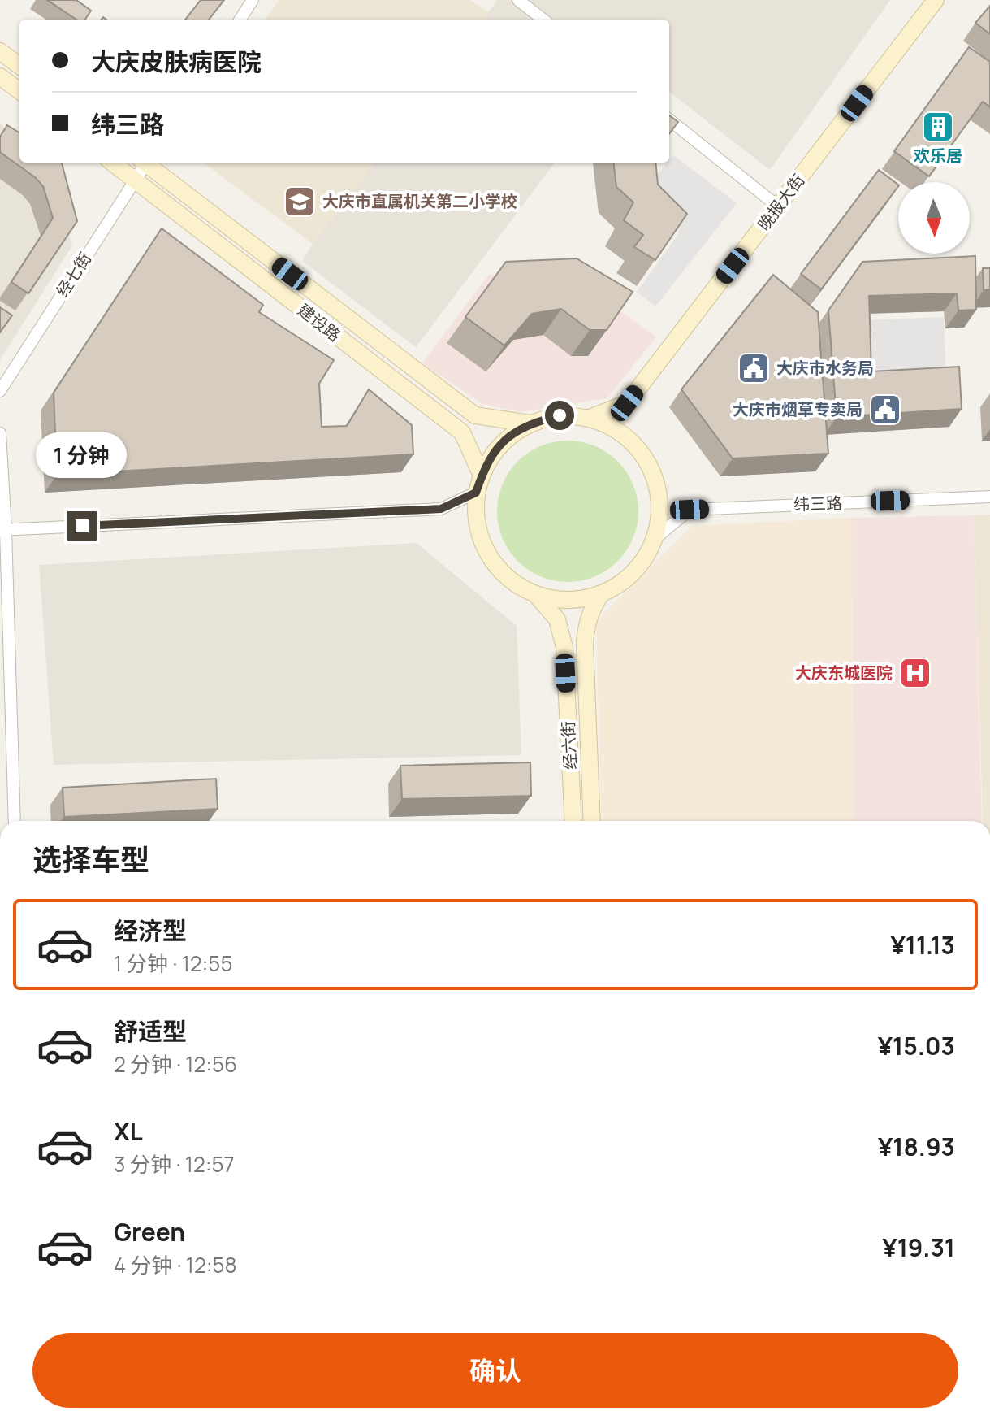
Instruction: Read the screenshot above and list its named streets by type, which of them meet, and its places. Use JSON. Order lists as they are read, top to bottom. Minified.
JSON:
{"streets":{"main road":["晚报大街","建设路","经六街"],"street":["经七街","纬三路"]},"crossings":[["晚报大街","建设路"],["晚报大街","纬三路"],["晚报大街","经六街"],["经七街","建设路"],["建设路","纬三路"],["建设路","经六街"],["纬三路","经六街"]],"places":{"building":["欢乐居"],"school or university":["大庆市直属机关第二小学校"],"public building":["大庆市水务局","大庆市烟草专卖局"],"hospital":["大庆东城医院"]},"north":"bottom","page":{"banner":["大庆皮肤病医院","纬三路"],"bubble":"1 分钟","heading":"选择车型","list":[{"name":"经济型","note":"1 分钟 · 12:55","value":"¥11.13"},{"name":"舒适型","note":"2 分钟 · 12:56","value":"¥15.03"},{"name":"XL","note":"3 分钟 · 12:57","value":"¥18.93"},{"name":"Green","note":"4 分钟 · 12:58","value":"¥19.31"}],"buttons":"确认"}}
